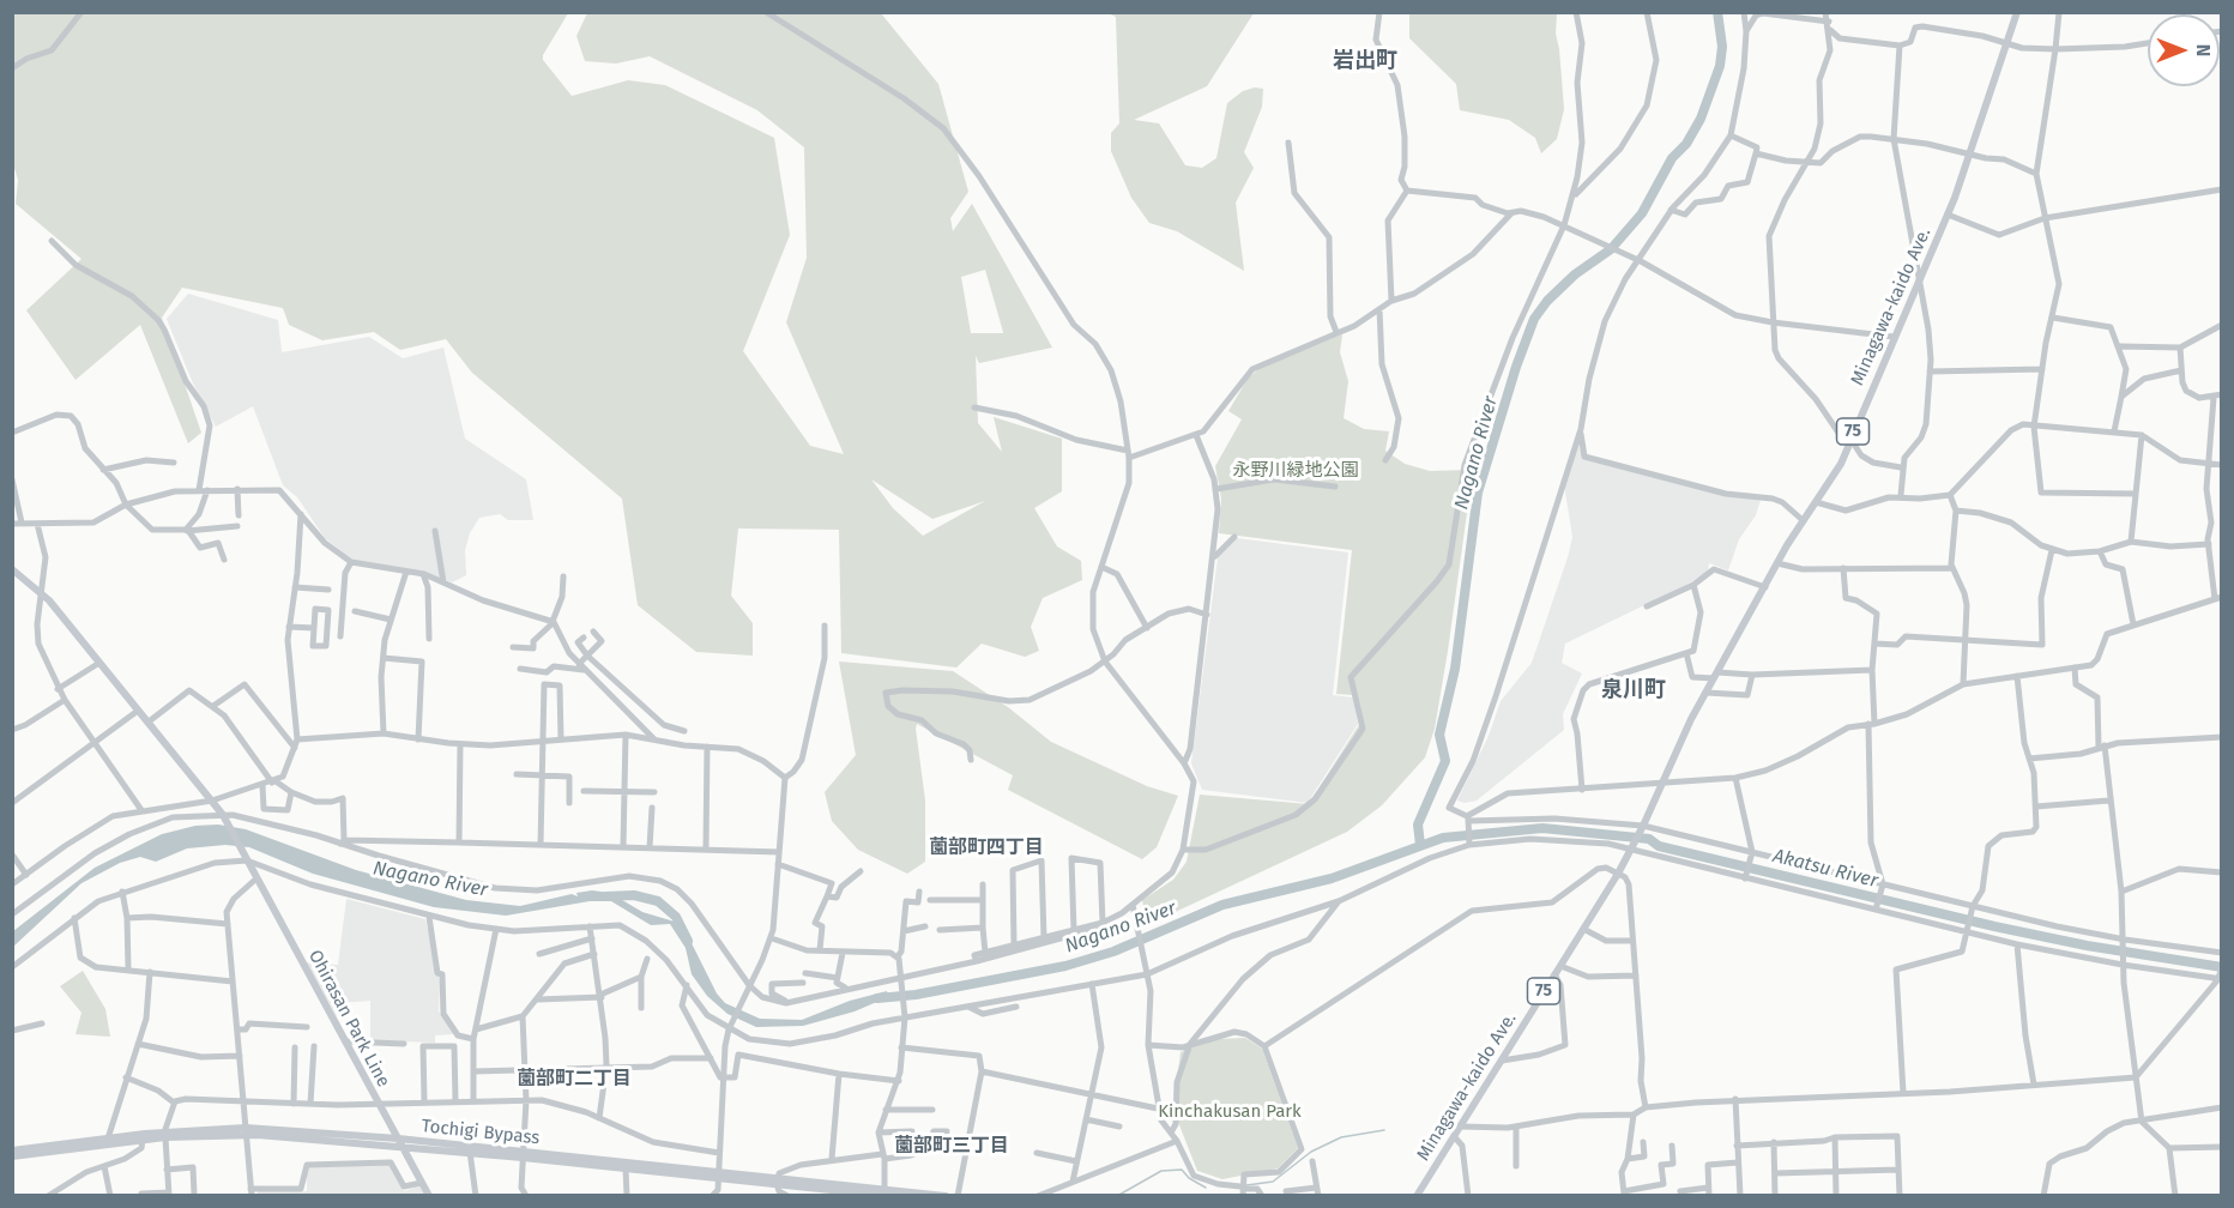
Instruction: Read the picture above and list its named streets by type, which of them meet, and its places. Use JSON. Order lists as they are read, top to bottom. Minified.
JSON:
{"streets":{"main road":["Minagawa-kaido Ave.","75","Ohirasan Park Line","Tochigi Bypass"]},"crossings":[["Minagawa-kaido Ave.","75"],["Ohirasan Park Line","Tochigi Bypass"]],"districts":["岩出町","泉川町","薗部町四丁目","薗部町二丁目","薗部町三丁目"],"water":["Nagano River","Akatsu River"],"parks":["永野川緑地公園","Kinchakusan Park"],"north":"right"}
